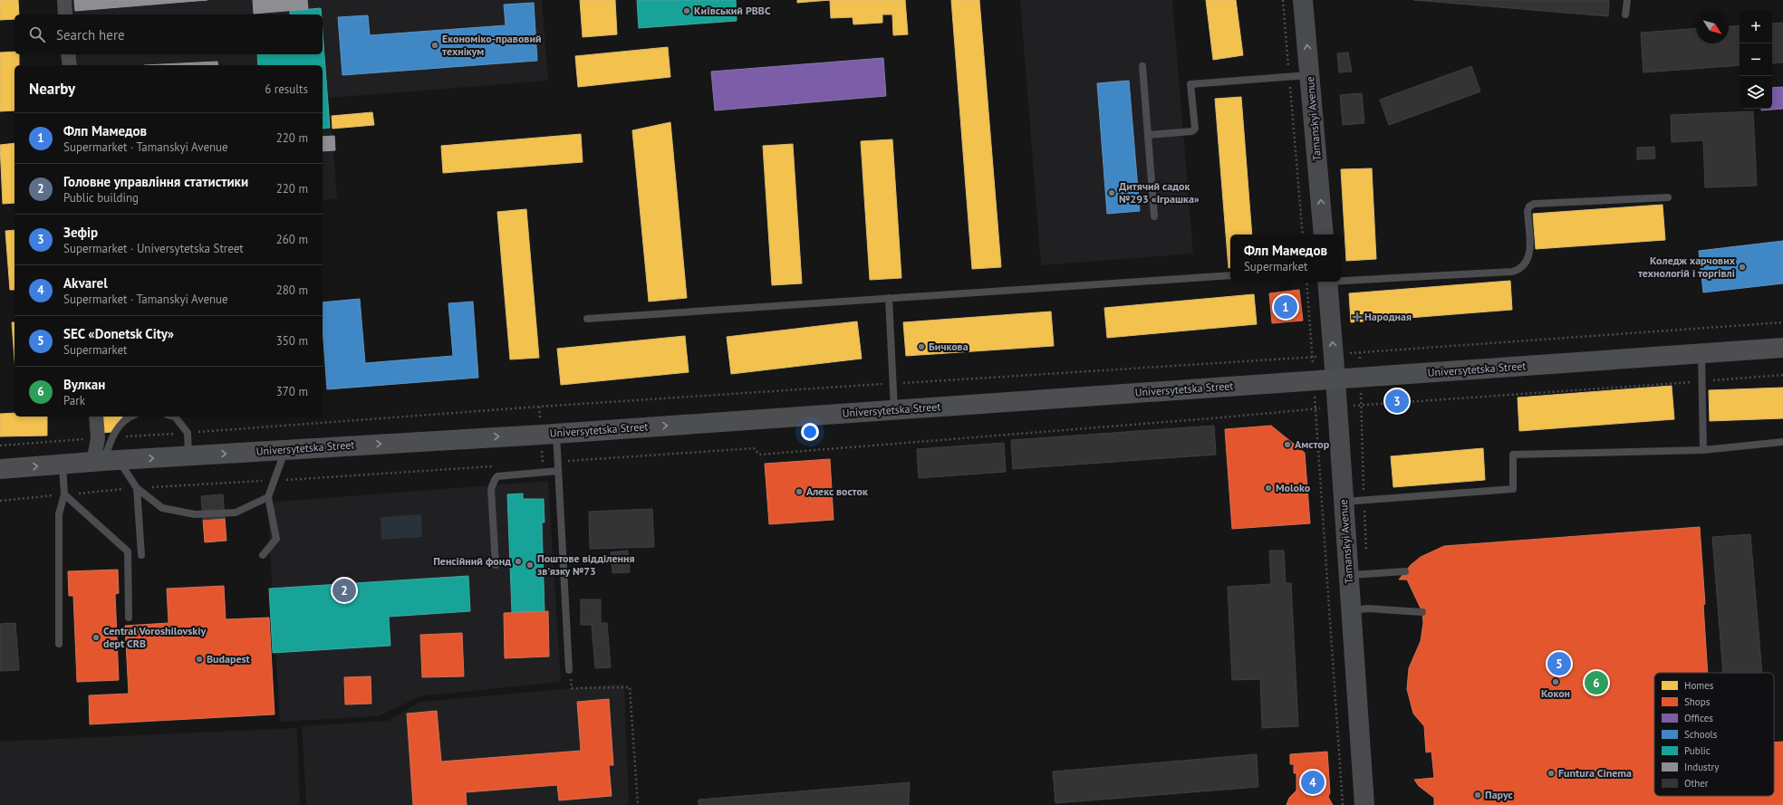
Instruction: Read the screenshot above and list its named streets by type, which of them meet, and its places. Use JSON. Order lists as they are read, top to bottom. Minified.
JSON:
{"streets":{"main road":["Universytetska Street"],"street":["Tamanskyi Avenue"]},"crossings":[["Tamanskyi Avenue","Universytetska Street"]],"one_way":["Tamanskyi Avenue","Universytetska Street"],"places":{"other":["Київський РВВС","Економіко-правовий технікум","Дитячий садок №293 «Іграшка»","Коледж харчових технологій і торгівлі","Бичкова","Амстор","Moloko","Алекс восток","Пенсійний фонд","Поштове відділення зв'язку №73","Central Voroshilovskiy dept CRB","Budapest","Кокон","Funtura Cinema","Парус"],"health":["Народная"]},"legend":["Homes","Shops","Offices","Schools","Public","Industry","Other"],"north":"bottom right","page":{"map_buttons":["+","−"],"search":"Search here","heading":["Nearby","6 results"],"list":[{"mark":"1","name":"Флп Мамедов","note":"Supermarket · Tamanskyi Avenue","value":"220 m"},{"mark":"2","name":"Головне управління статистики","note":"Public building","value":"220 m"},{"mark":"3","name":"Зефір","note":"Supermarket · Universytetska Street","value":"260 m"},{"mark":"4","name":"Akvarel","note":"Supermarket · Tamanskyi Avenue","value":"280 m"},{"mark":"5","name":"SEC «Donetsk Cіty»","note":"Supermarket","value":"350 m"},{"mark":"6","name":"Вулкан","note":"Park","value":"370 m"}],"popup":["Флп Мамедов","Supermarket"],"pins":["1","3","2","5","6","4"]}}
